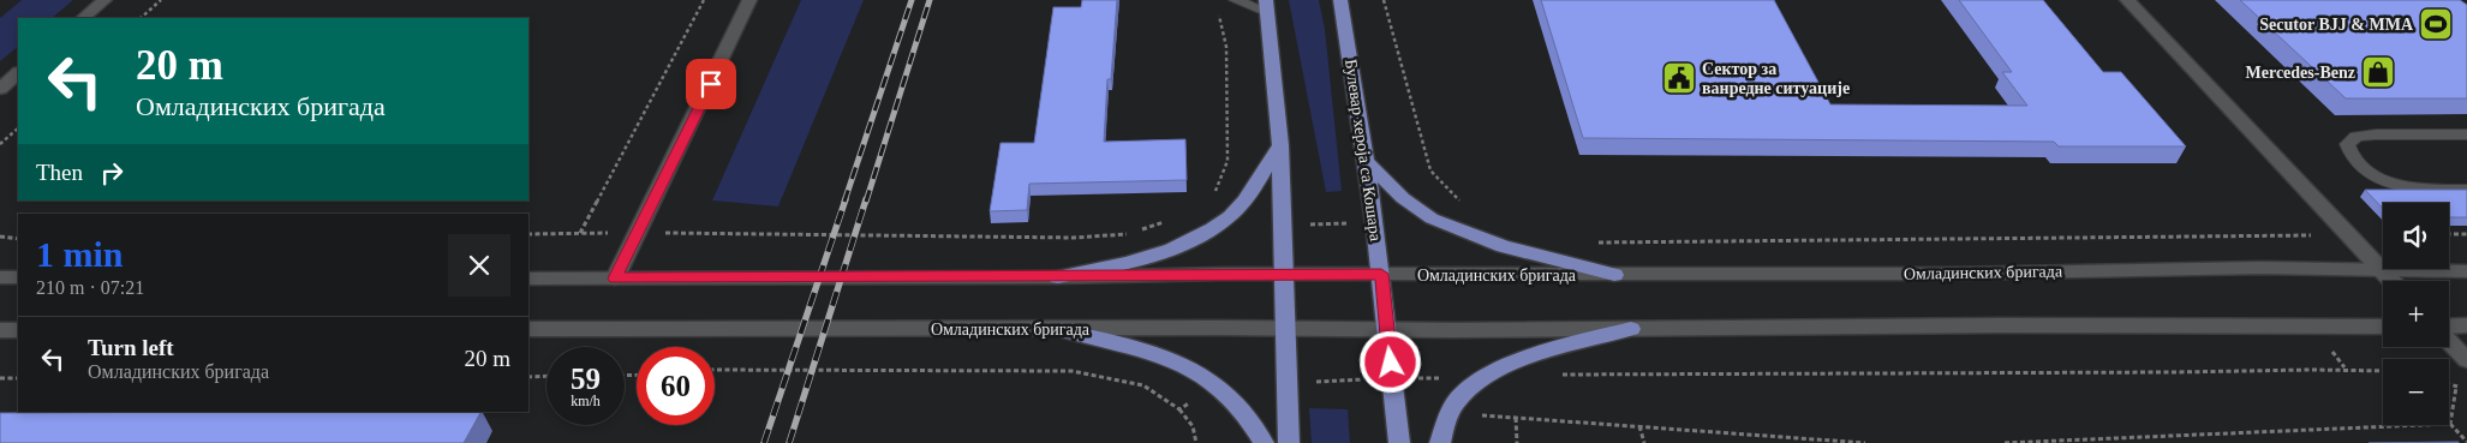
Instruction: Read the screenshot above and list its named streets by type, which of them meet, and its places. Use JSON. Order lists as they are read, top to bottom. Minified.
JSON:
{"streets":{"main road":["Булевар хероја са Кошара","Омладинских бригада"]},"crossings":[["Булевар хероја са Кошара","Омладинских бригада"]],"places":{"sports":["Secutor BJJ & MMA"],"shop":["Mercedes-Benz"],"public building":["Сектор за ванредне ситуације"]},"page":{"turn":["20 m","Омладинских бригада"],"then":"Then","map_buttons":["+","−"],"heading":["1 min","210 m · 07:21"],"list":[{"name":"Turn left","note":"Омладинских бригада","value":"20 m"}],"speed":"59 km/h","limit":"60"}}
